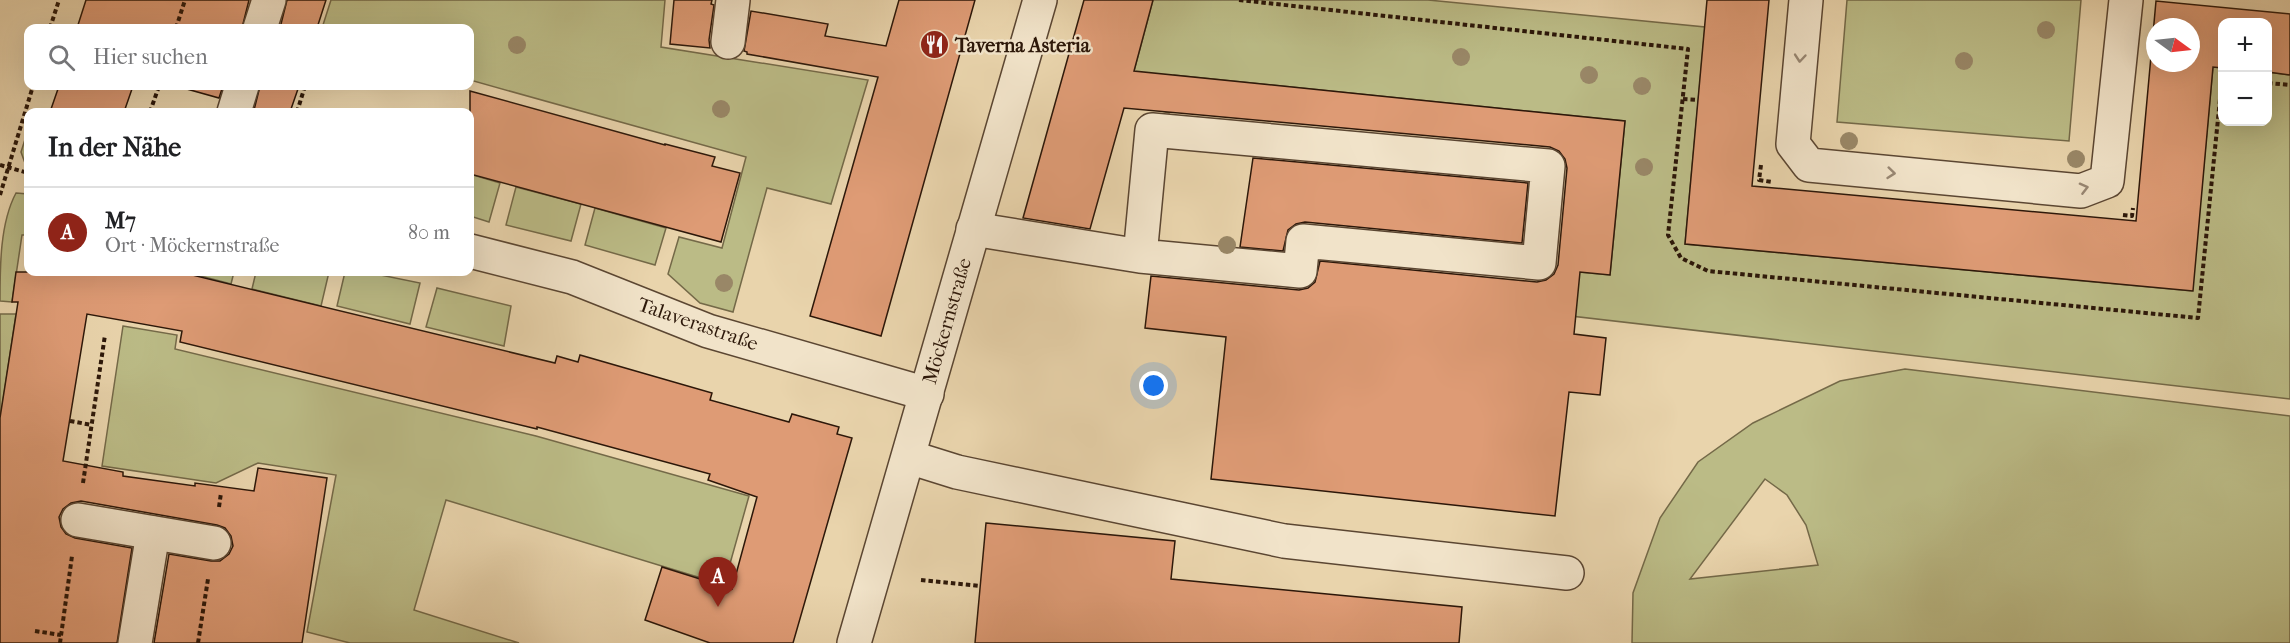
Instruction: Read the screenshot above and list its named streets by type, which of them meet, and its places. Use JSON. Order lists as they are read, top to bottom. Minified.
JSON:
{"streets":{"street":["Möckernstraße","Talaverastraße"]},"crossings":[["Möckernstraße","Talaverastraße"]],"places":{"restaurant":["Taverna Asteria"]},"north":"right","page":{"map_buttons":["+","−"],"search":"Hier suchen","heading":"In der Nähe","list":[{"mark":"A","name":"M7","note":"Ort · Möckernstraße","value":"80 m"}],"pins":"A"}}
